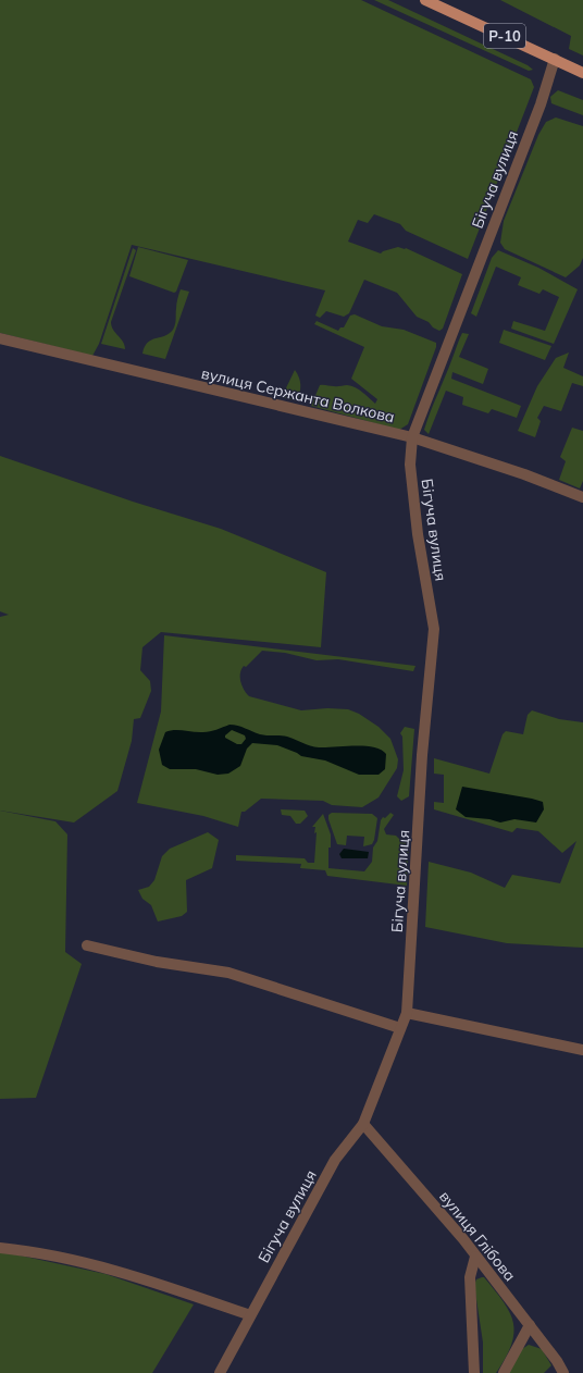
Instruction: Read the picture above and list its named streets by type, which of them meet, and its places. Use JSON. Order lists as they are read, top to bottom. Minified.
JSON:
{"streets":{"main road":["Р-10"],"street":["Бігуча вулиця","вулиця Сержанта Волкова","вулиця Глібова"]},"crossings":[["Р-10","Бігуча вулиця"],["Бігуча вулиця","вулиця Сержанта Волкова"],["Бігуча вулиця","вулиця Глібова"]]}
